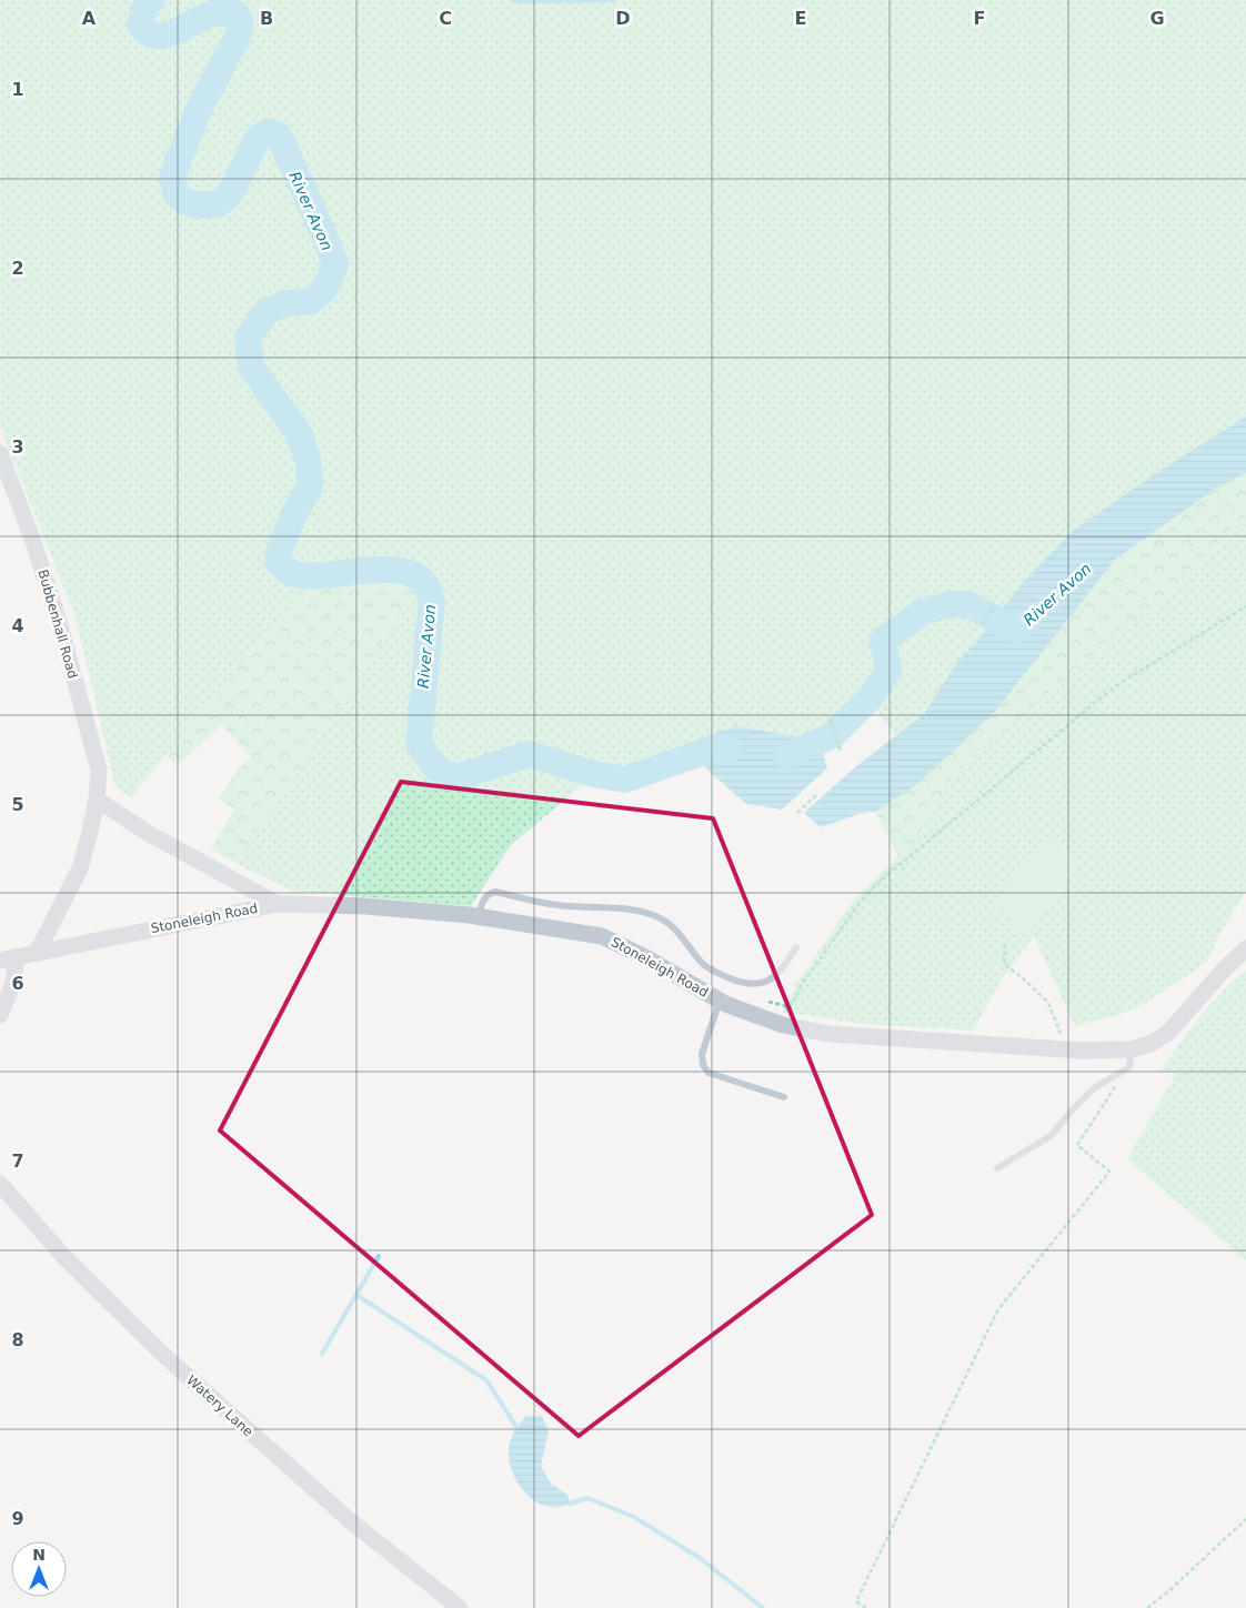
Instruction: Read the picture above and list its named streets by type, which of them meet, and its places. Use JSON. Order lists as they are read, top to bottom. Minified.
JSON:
{"streets":{"street":["Bubbenhall Road","Stoneleigh Road","Watery Lane"]},"crossings":[["Bubbenhall Road","Stoneleigh Road"]],"water":["River Avon"],"north":"top","grid":{"columns":["A","B","C","D","E","F","G"],"rows":["1","2","3","4","5","6","7","8","9"]}}
